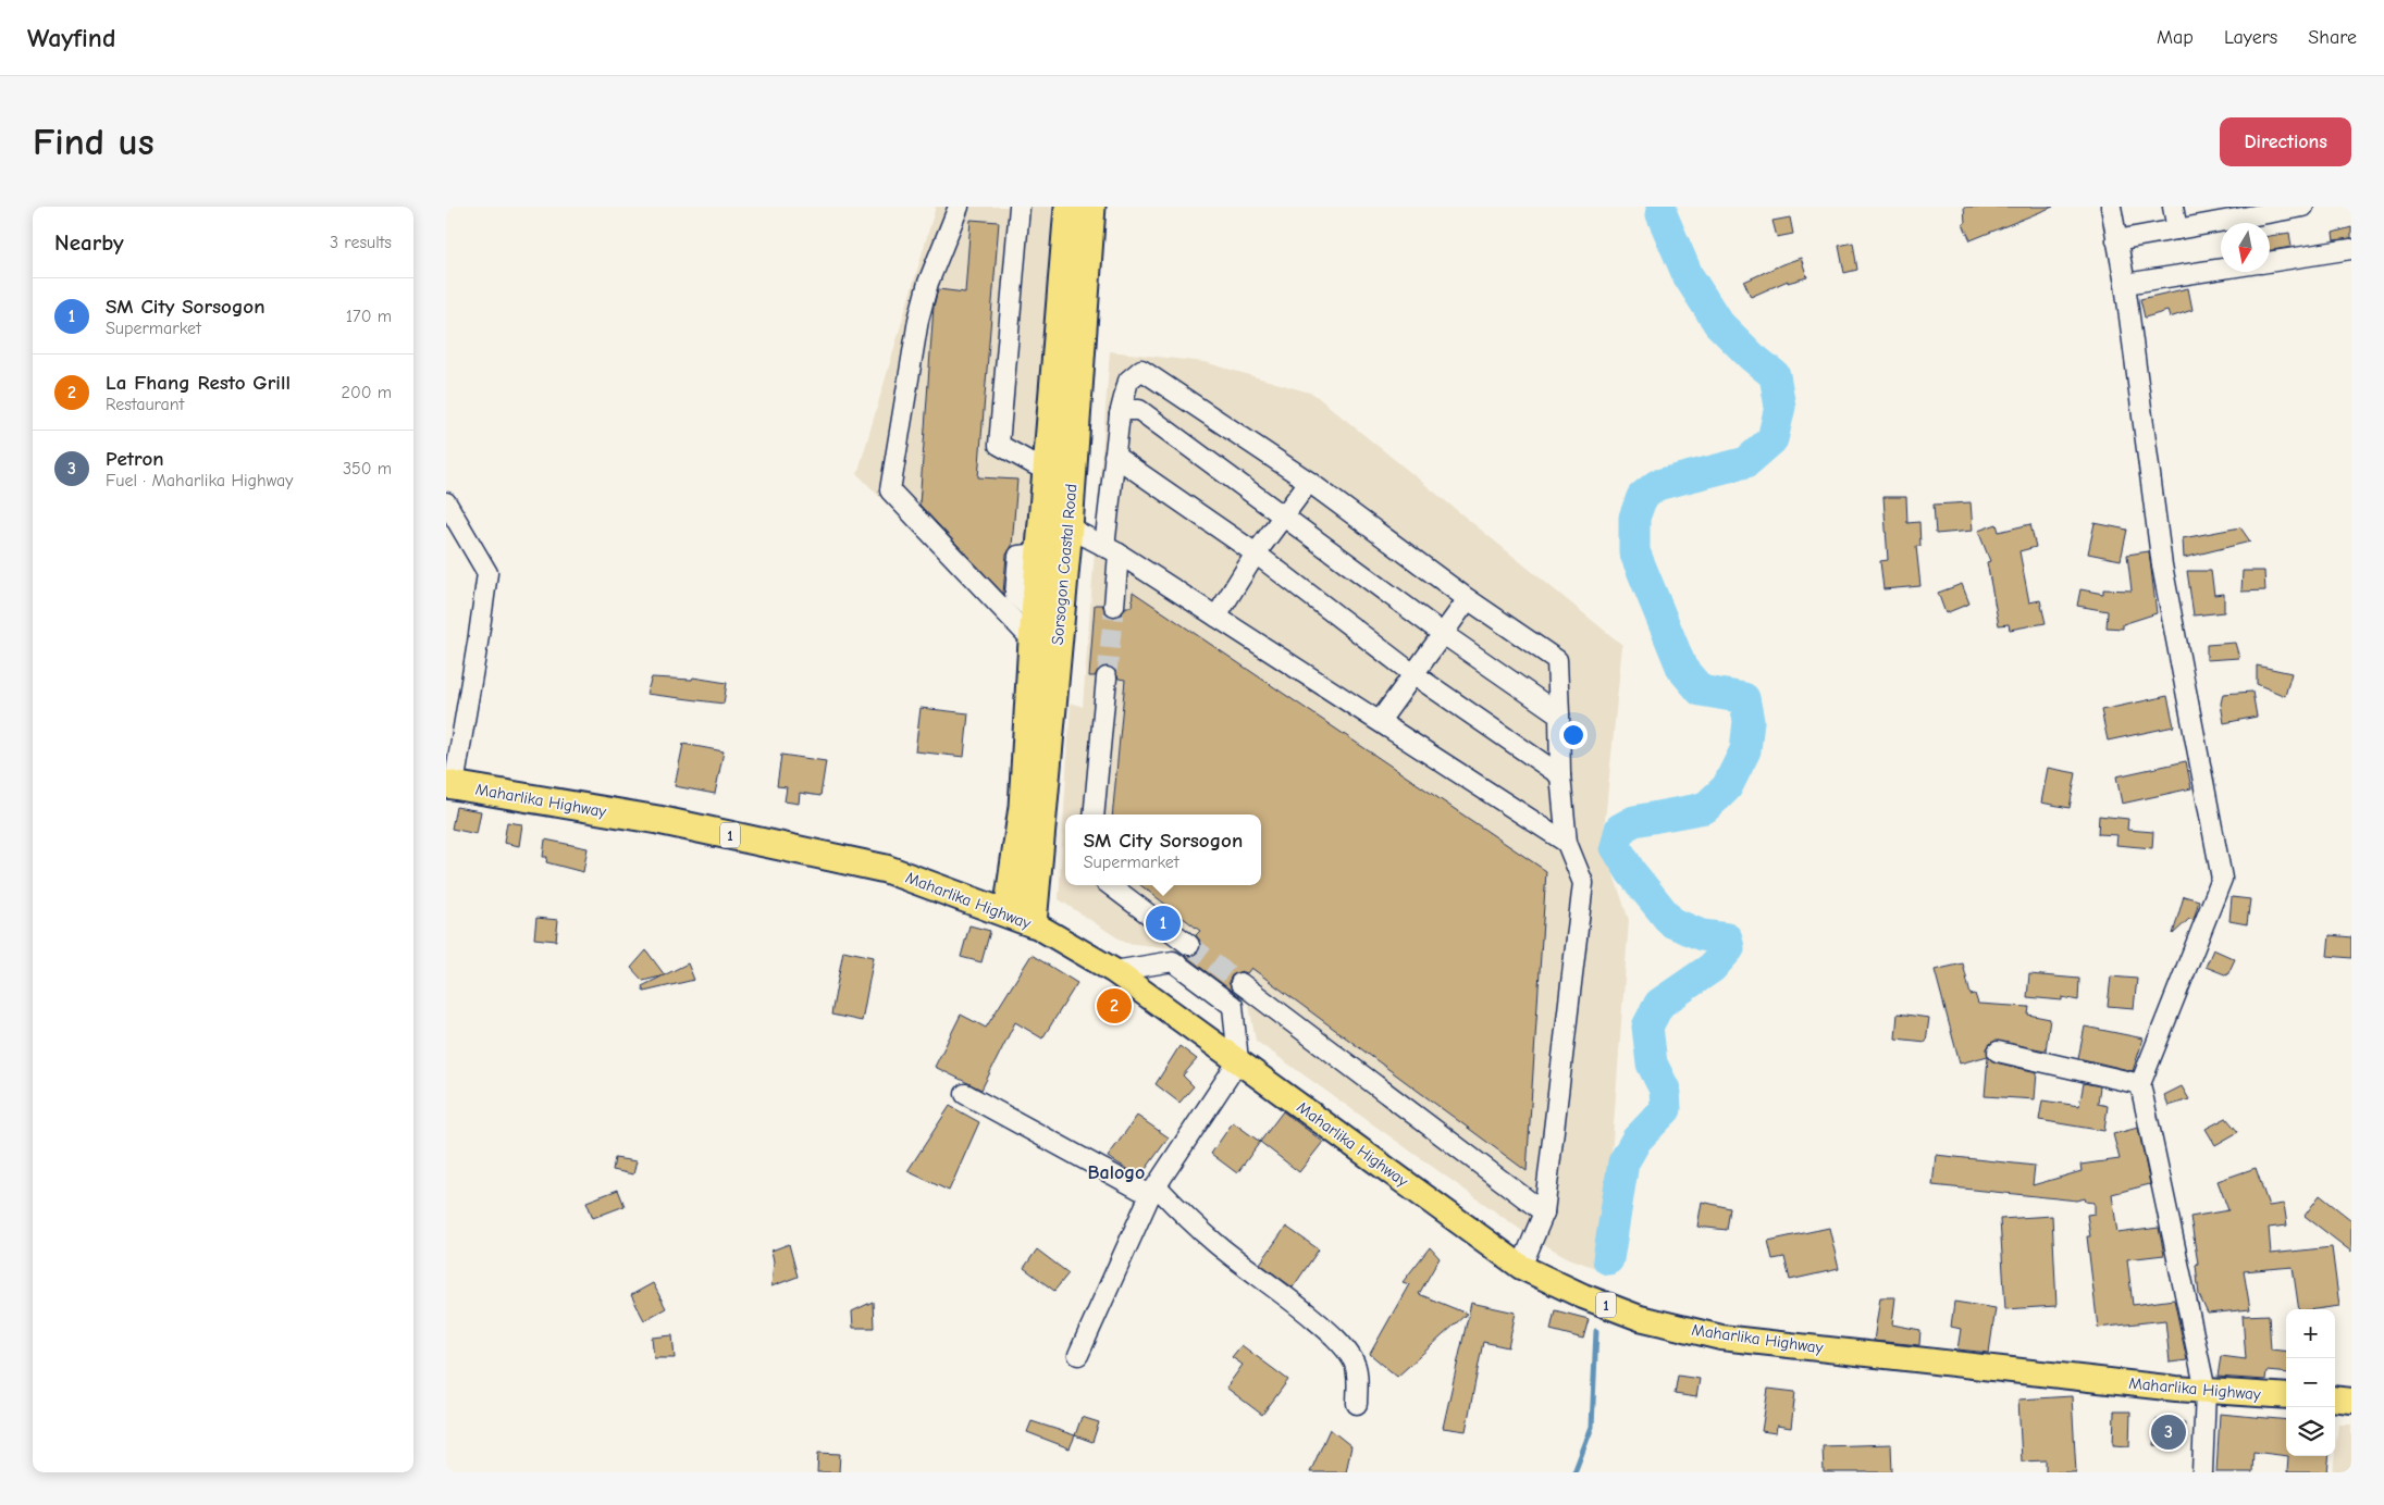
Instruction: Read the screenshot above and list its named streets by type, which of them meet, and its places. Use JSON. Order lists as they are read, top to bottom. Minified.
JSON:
{"streets":{"highway":["Sorsogon Coastal Road","Maharlika Highway","1"]},"crossings":[["Sorsogon Coastal Road","Maharlika Highway"]],"districts":["Balogo"],"north":"bottom","page":{"header":"Wayfind","nav":["Map","Layers","Share"],"buttons":"Directions","title":"Find us","heading":["Nearby","3 results"],"list":[{"mark":"1","name":"SM City Sorsogon","note":"Supermarket","value":"170 m"},{"mark":"2","name":"La Fhang Resto Grill","note":"Restaurant","value":"200 m"},{"mark":"3","name":"Petron","note":"Fuel · Maharlika Highway","value":"350 m"}],"popup":["SM City Sorsogon","Supermarket"],"pins":["1","2","3"],"map_buttons":["+","−"]}}
